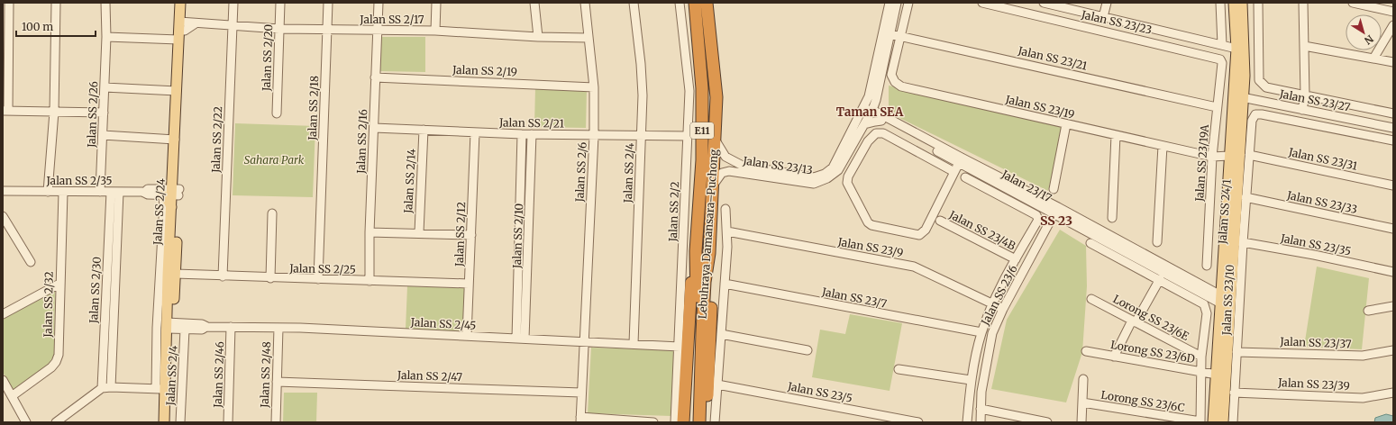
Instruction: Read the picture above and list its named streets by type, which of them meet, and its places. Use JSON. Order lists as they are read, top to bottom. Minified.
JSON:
{"streets":{"highway":["E11","Lebuhraya Damansara–Puchong"],"main road":["Jalan SS 2/24","Jalan SS 24/1"],"street":["Jalan SS 2/17","Jalan SS 23/23","Jalan SS 2/20","Jalan SS 23/21","Jalan SS 2/19","Jalan SS 23/27","Jalan SS 23/19","Jalan SS 2/18","Jalan SS 2/26","Jalan SS 2/21","Jalan SS 2/22","Jalan SS 2/16","Jalan SS 23/31","Jalan SS 23/19A","Jalan SS 23/13","Jalan SS 2/6","Jalan SS 2/4","Jalan SS 2/35","Jalan SS 2/14","Jalan 23/17","Jalan SS 23/33","Jalan SS 2/2","Jalan SS 23/4B","Jalan SS 2/12","Jalan SS 2/10","Jalan SS 23/35","Jalan SS 23/9","Jalan SS 2/25","Jalan SS 2/30","Jalan SS 23/6","Jalan SS 23/7","Jalan SS 23/10","Jalan SS 2/32","Lorong SS 23/6E","Jalan SS 2/45","Jalan SS 23/37","Lorong SS 23/6D","Jalan SS 2/46","Jalan SS 2/48","Jalan SS 2/47","Jalan SS 23/39","Jalan SS 23/5","Lorong SS 23/6C"]},"crossings":[["Jalan SS 2/17","Jalan SS 2/20"],["Jalan SS 2/17","Jalan SS 2/18"],["Jalan SS 2/17","Jalan SS 2/22"],["Jalan SS 2/17","Jalan SS 2/16"],["Jalan SS 2/17","Jalan SS 2/6"],["Jalan SS 2/17","Jalan SS 2/24"],["Jalan SS 23/23","Jalan SS 23/19A"],["Jalan SS 23/21","Jalan SS 23/19"],["Jalan SS 23/21","Jalan SS 23/19A"],["Jalan SS 23/21","Jalan SS 23/13"],["Jalan SS 2/19","Jalan SS 2/16"],["Jalan SS 2/19","Jalan SS 2/6"],["Jalan SS 23/27","Jalan SS 24/1"],["Jalan SS 23/19","Jalan SS 23/19A"],["Jalan SS 23/19","Jalan SS 24/1"],["Jalan SS 2/18","Jalan SS 2/25"],["Jalan SS 2/26","Jalan SS 2/35"],["Jalan SS 2/21","Jalan SS 2/16"],["Jalan SS 2/21","Jalan SS 2/6"],["Jalan SS 2/21","Jalan SS 2/4"],["Jalan SS 2/21","Jalan SS 2/14"],["Jalan SS 2/21","Jalan SS 2/2"],["Jalan SS 2/21","Jalan SS 2/12"],["Jalan SS 2/21","Jalan SS 2/10"],["Jalan SS 2/22","Jalan SS 2/25"],["Jalan SS 2/16","Jalan SS 2/25"],["Jalan SS 23/31","Jalan SS 23/10"],["Jalan SS 23/13","Jalan 23/17"],["Jalan SS 23/13","Lebuhraya Damansara–Puchong"],["Jalan SS 2/6","Jalan SS 2/45"],["Jalan SS 2/6","Jalan SS 2/47"],["Jalan SS 2/4","Jalan SS 2/45"],["Jalan SS 2/35","Jalan SS 2/24"],["Jalan SS 2/35","Jalan SS 2/30"],["Jalan SS 2/35","Jalan SS 2/32"],["Jalan 23/17","Jalan SS 24/1"],["Jalan 23/17","Jalan SS 23/6"],["Jalan SS 23/33","Jalan SS 23/10"],["Jalan SS 2/24","Jalan SS 2/25"],["Jalan SS 2/24","Jalan SS 2/45"],["Jalan SS 2/2","Jalan SS 2/45"],["Jalan SS 24/1","Jalan SS 23/35"],["Jalan SS 24/1","Jalan SS 23/10"],["Jalan SS 24/1","Lorong SS 23/6D"],["Jalan SS 2/12","Jalan SS 2/25"],["Jalan SS 2/12","Jalan SS 2/45"],["Jalan SS 2/10","Jalan SS 2/45"],["Jalan SS 23/35","Jalan SS 23/10"],["Jalan SS 23/9","Jalan SS 23/6"],["Jalan SS 23/10","Jalan SS 23/37"],["Jalan SS 23/10","Jalan SS 23/39"],["Jalan SS 2/45","Jalan SS 2/46"],["Jalan SS 2/45","Jalan SS 2/48"],["Jalan SS 2/48","Jalan SS 2/47"]],"districts":["Taman SEA","SS 23"],"parks":["Sahara Park"],"scale_bar":"100 m","north":"bottom right"}
